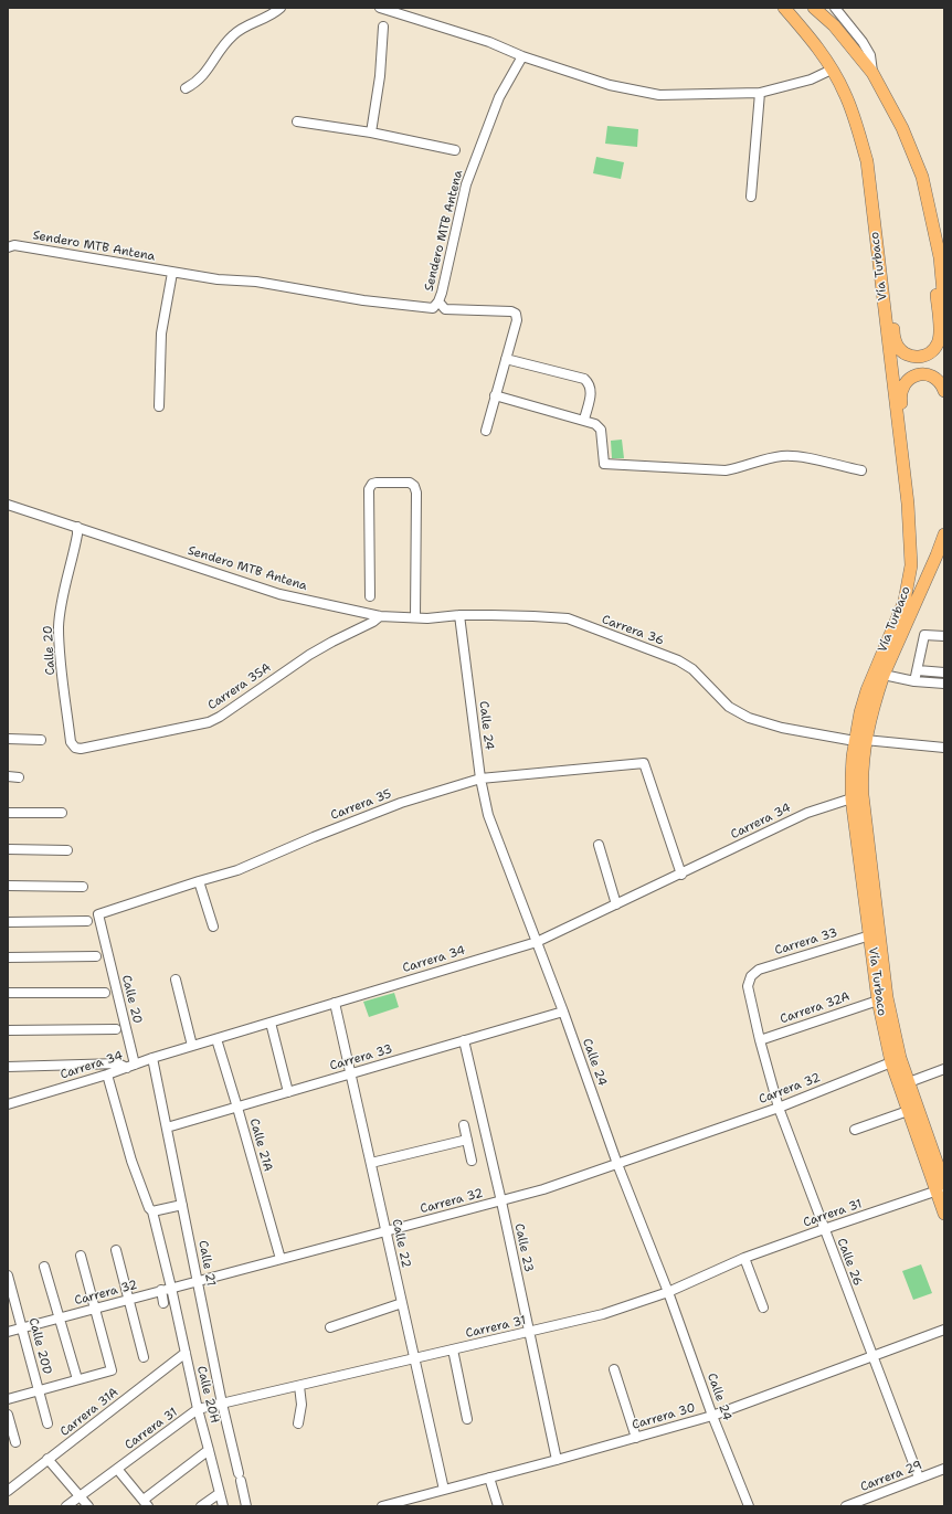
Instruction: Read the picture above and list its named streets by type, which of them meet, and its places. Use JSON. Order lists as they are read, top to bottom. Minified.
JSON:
{"streets":{"highway":["Vía Turbaco"],"street":["Sendero MTB Antena","Carrera 36","Calle 20","Carrera 35A","Calle 24","Carrera 35","Carrera 34","Carrera 33","Carrera 32A","Carrera 32","Calle 21A","Carrera 31","Calle 22","Calle 23","Calle 26","Calle 21","Calle 20D","Calle 20H","Carrera 31A","Carrera 30","Carrera 29"]},"crossings":[["Sendero MTB Antena","Carrera 36"],["Sendero MTB Antena","Calle 20"],["Sendero MTB Antena","Carrera 35A"],["Vía Turbaco","Carrera 36"],["Vía Turbaco","Carrera 34"],["Vía Turbaco","Carrera 33"],["Vía Turbaco","Carrera 32A"],["Vía Turbaco","Carrera 32"],["Vía Turbaco","Carrera 31"],["Carrera 36","Carrera 35A"],["Carrera 36","Calle 24"],["Calle 20","Carrera 35A"],["Calle 20","Carrera 35"],["Calle 20","Carrera 34"],["Calle 24","Carrera 35"],["Calle 24","Carrera 34"],["Calle 24","Carrera 33"],["Calle 24","Carrera 32"],["Calle 24","Carrera 31"],["Calle 24","Carrera 30"],["Carrera 35","Carrera 34"],["Carrera 34","Calle 21A"],["Carrera 34","Calle 22"],["Carrera 34","Calle 21"],["Carrera 34","Calle 20H"],["Carrera 33","Calle 21A"],["Carrera 33","Calle 22"],["Carrera 33","Calle 23"],["Carrera 33","Calle 26"],["Carrera 33","Calle 21"],["Carrera 32A","Calle 26"],["Carrera 32","Calle 21A"],["Carrera 32","Calle 22"],["Carrera 32","Calle 23"],["Carrera 32","Calle 26"],["Carrera 32","Calle 21"],["Carrera 32","Calle 20D"],["Carrera 32","Calle 20H"],["Carrera 31","Calle 22"],["Carrera 31","Calle 23"],["Carrera 31","Calle 26"],["Carrera 31","Calle 21"],["Carrera 31","Calle 20H"],["Calle 22","Carrera 30"],["Calle 23","Carrera 30"],["Calle 26","Carrera 30"],["Calle 26","Carrera 29"],["Calle 20H","Carrera 31A"]]}
